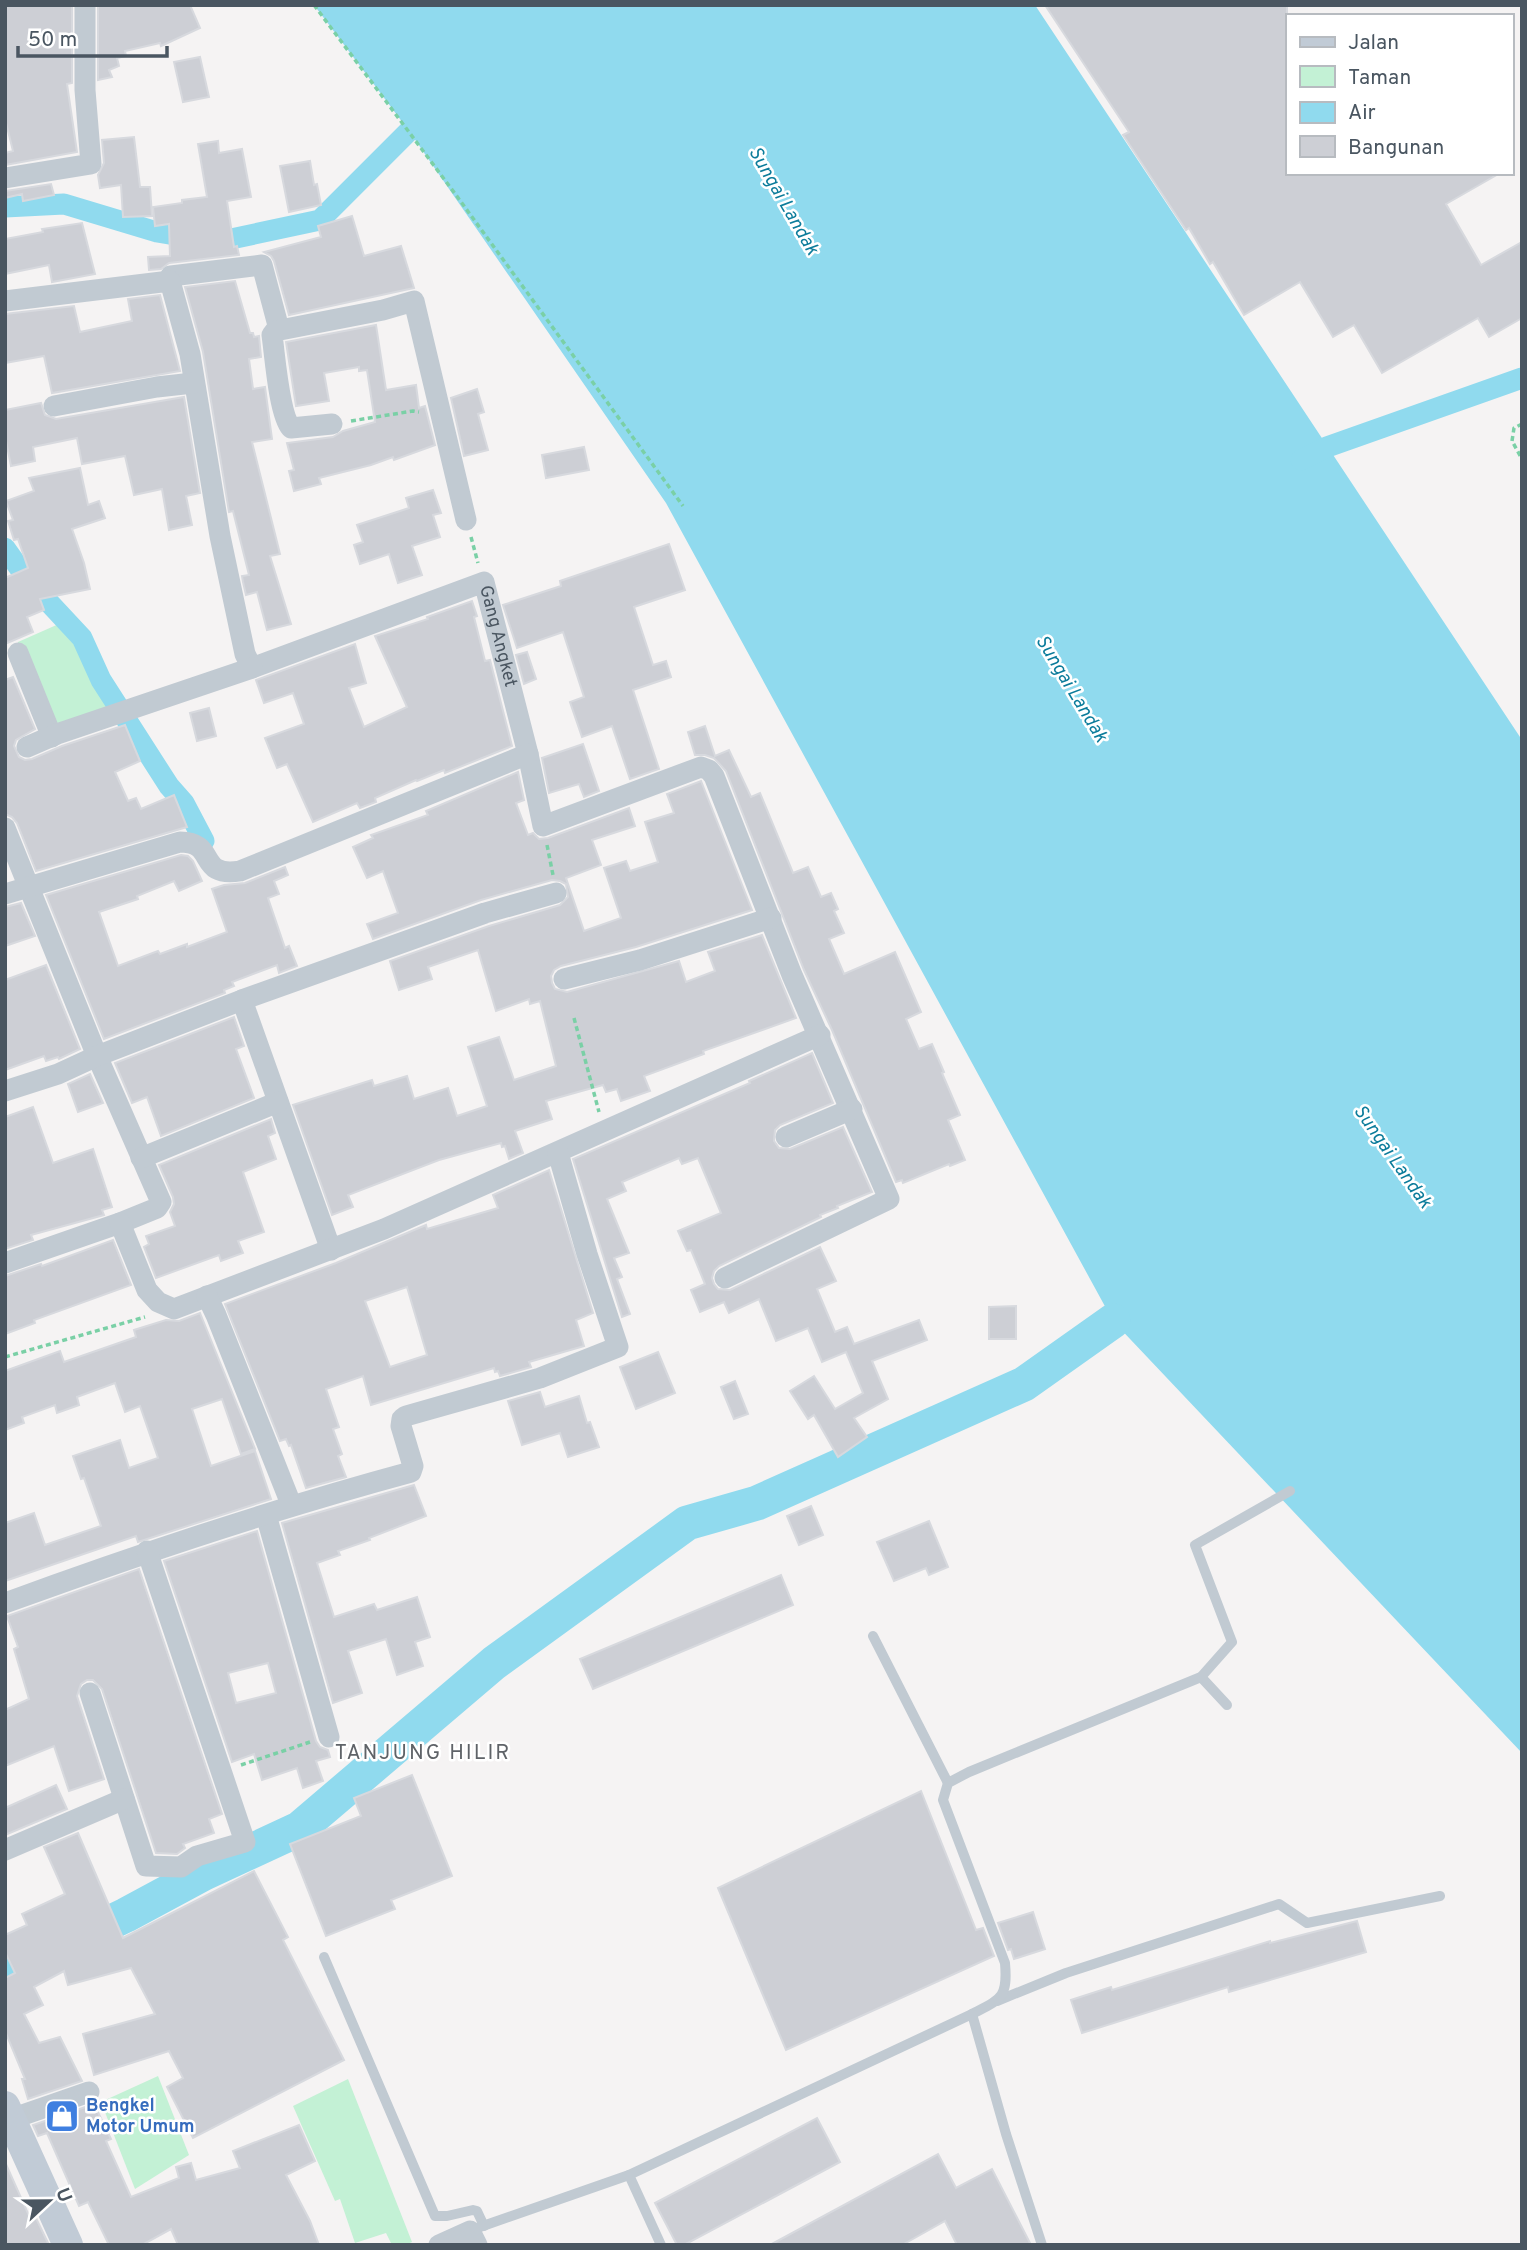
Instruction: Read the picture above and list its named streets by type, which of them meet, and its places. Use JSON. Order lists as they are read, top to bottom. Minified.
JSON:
{"streets":{"street":["Gang Angket"]},"districts":["TANJUNG HILIR"],"water":["Sungai Landak"],"places":{"shop":["Bengkel Motor Umum"]},"legend":["Jalan","Taman","Air","Bangunan"],"scale_bar":"50 m","north":"right"}
